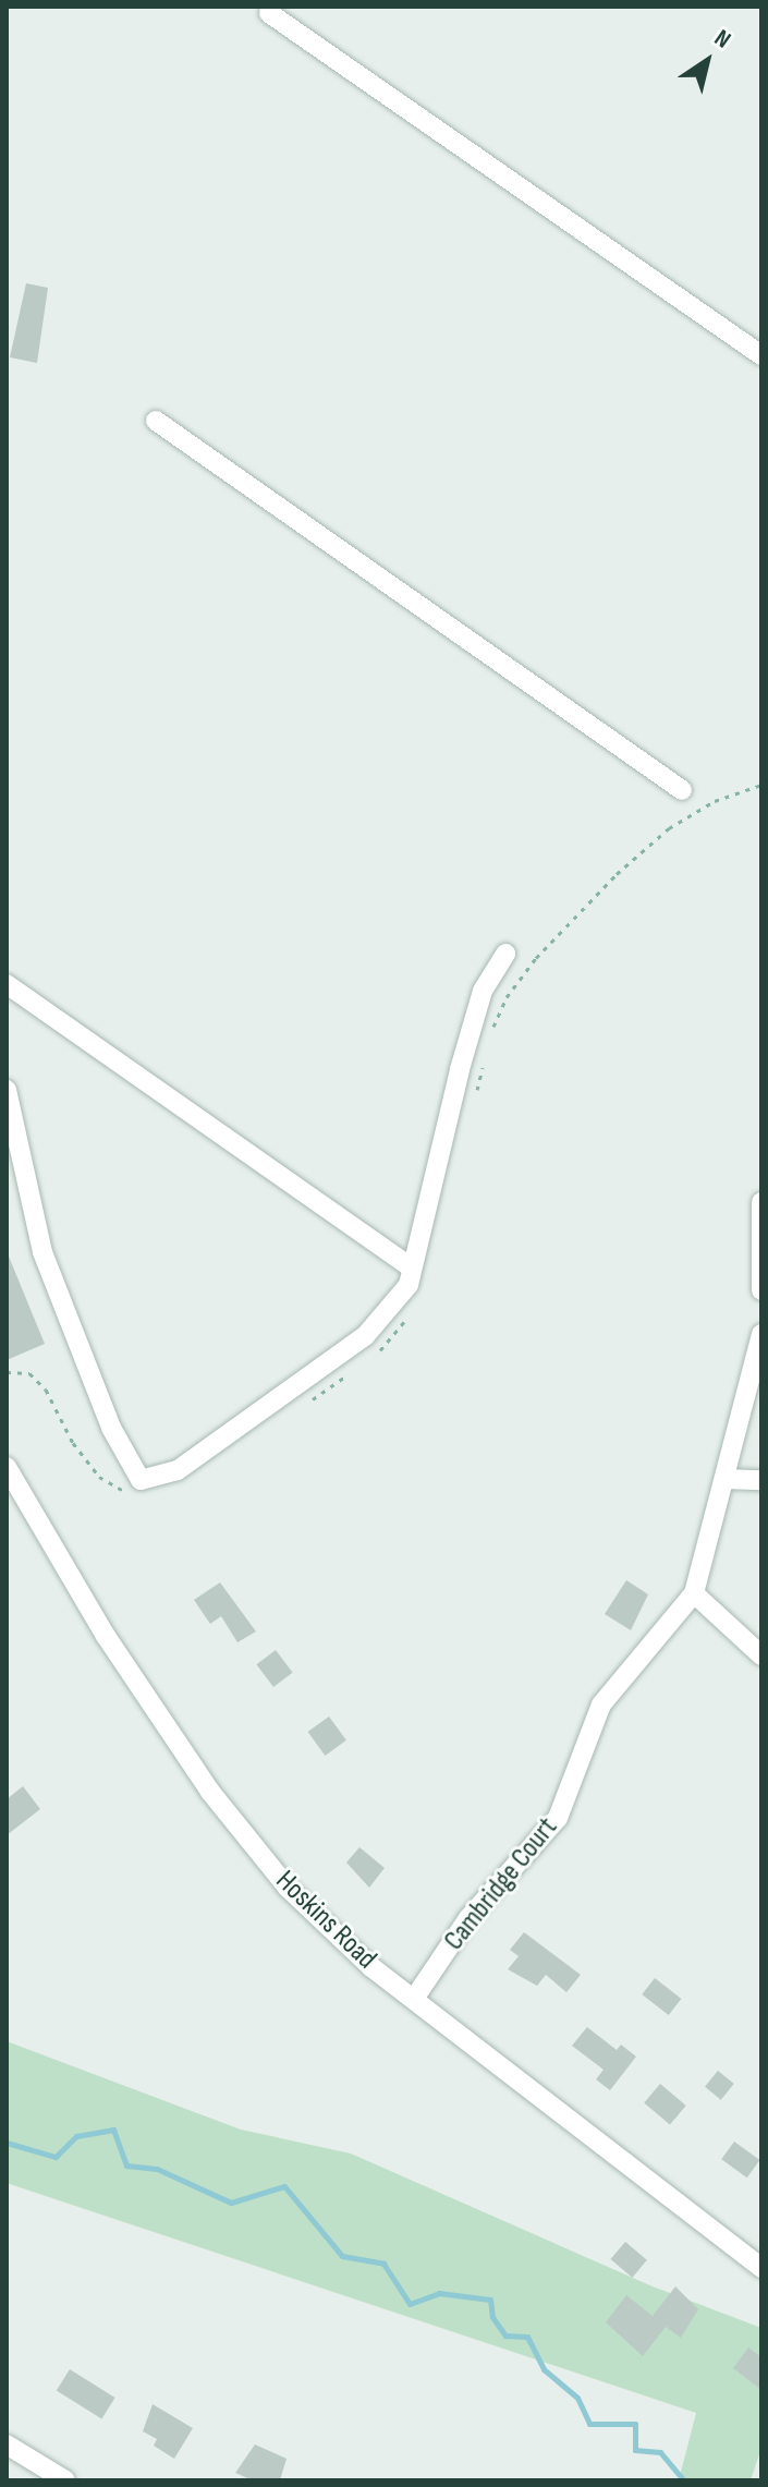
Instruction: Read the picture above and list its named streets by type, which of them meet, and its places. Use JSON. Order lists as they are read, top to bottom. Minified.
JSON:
{"streets":{"street":["Cambridge Court","Hoskins Road"]},"crossings":[["Cambridge Court","Hoskins Road"]],"north":"top right"}
